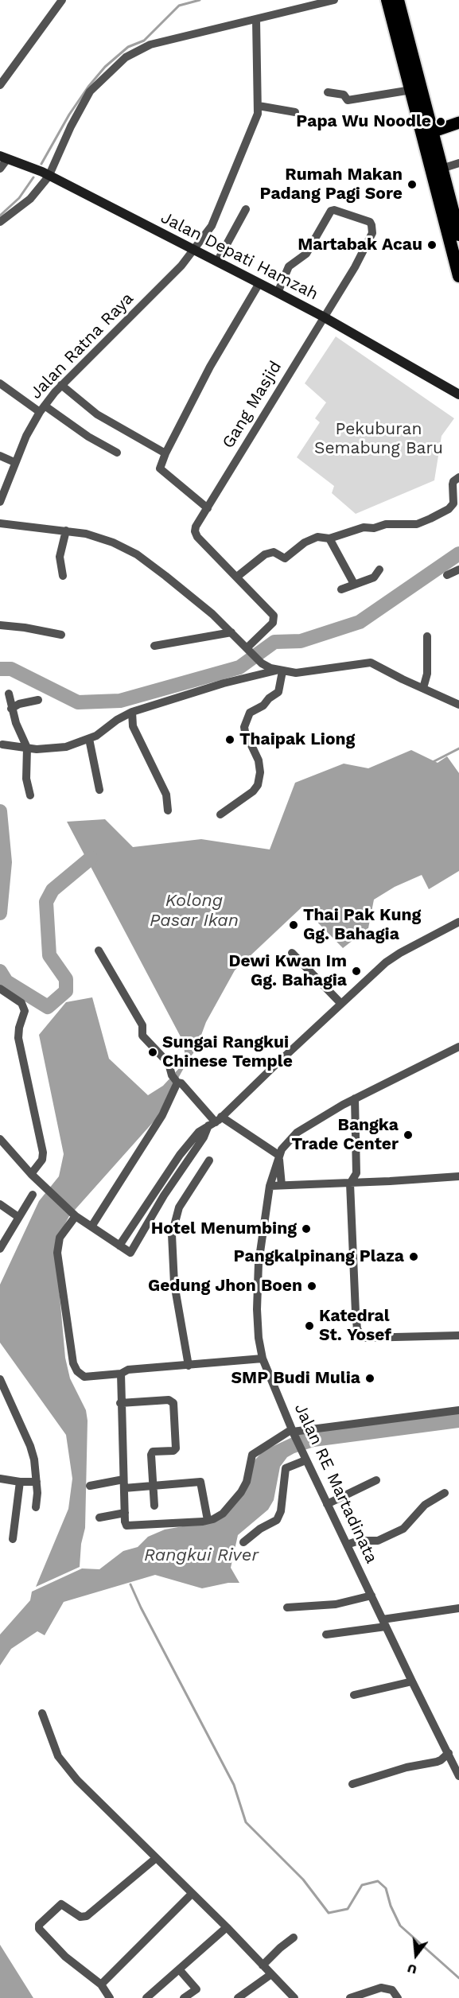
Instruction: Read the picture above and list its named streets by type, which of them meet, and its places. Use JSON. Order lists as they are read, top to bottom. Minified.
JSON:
{"streets":{"main road":["Jalan Depati Hamzah"],"street":["Jalan Ratna Raya","Gang Masjid","Jalan RE Martadinata"]},"crossings":[["Jalan Depati Hamzah","Jalan Ratna Raya"],["Jalan Depati Hamzah","Gang Masjid"]],"water":["Kolong Pasar Ikan","Rangkui River"],"parks":["Pekuburan Semabung Baru"],"places":["Papa Wu Noodle","Rumah Makan Padang Pagi Sore","Martabak Acau","Thaipak Liong","Thai Pak Kung Gg. Bahagia","Dewi Kwan Im Gg. Bahagia","Sungai Rangkui Chinese Temple","Bangka Trade Center","Hotel Menumbing","Pangkalpinang Plaza","Gedung Jhon Boen","Katedral St. Yosef","SMP Budi Mulia"],"north":"bottom"}
